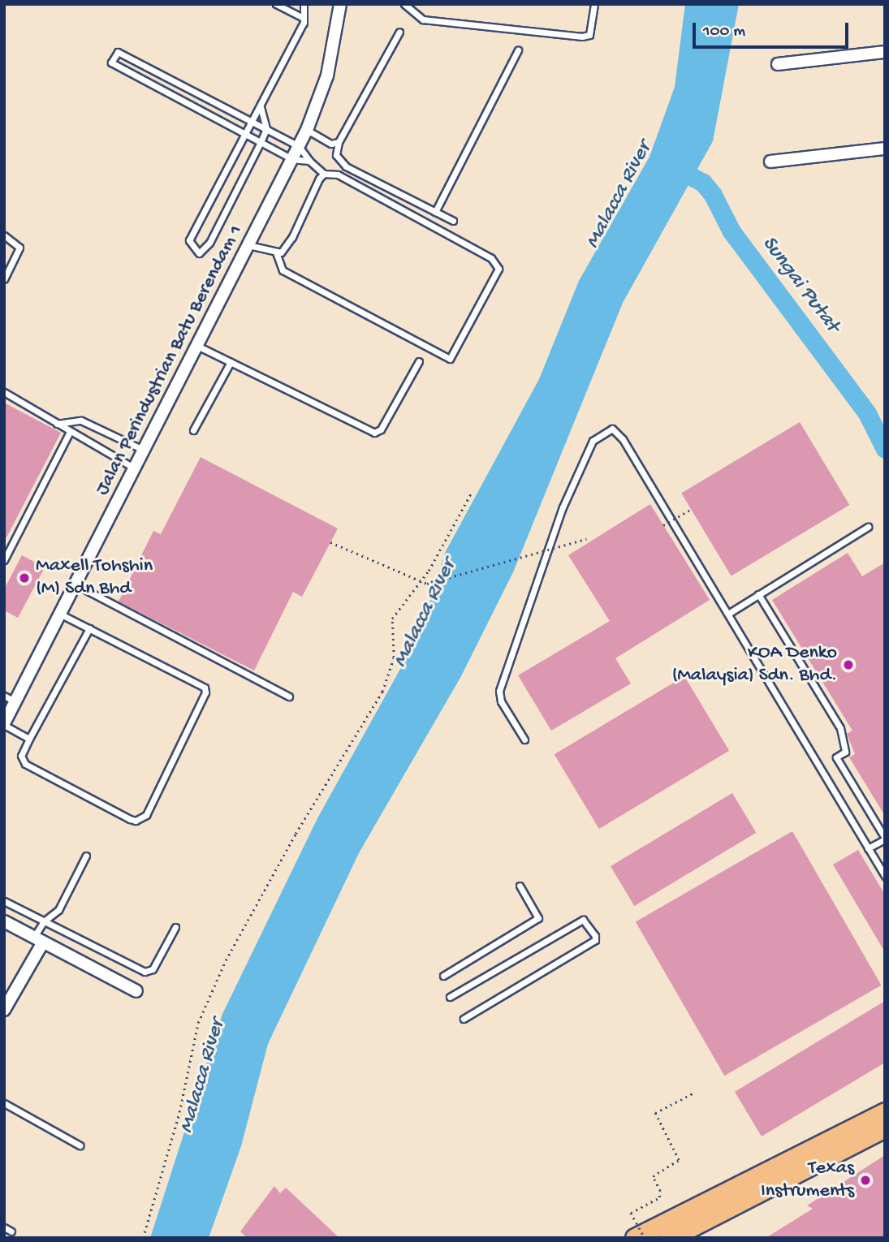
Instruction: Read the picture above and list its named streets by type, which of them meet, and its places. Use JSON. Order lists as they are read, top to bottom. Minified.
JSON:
{"streets":{"street":["Jalan Perindustrian Batu Berendam 1"]},"water":["Malacca River","Sungai Putat"],"places":["Maxell Tohshin (M) Sdn Bhd","KOA Denko (Malaysia) Sdn. Bhd.","Texas Instruments"],"scale_bar":"100 m"}
